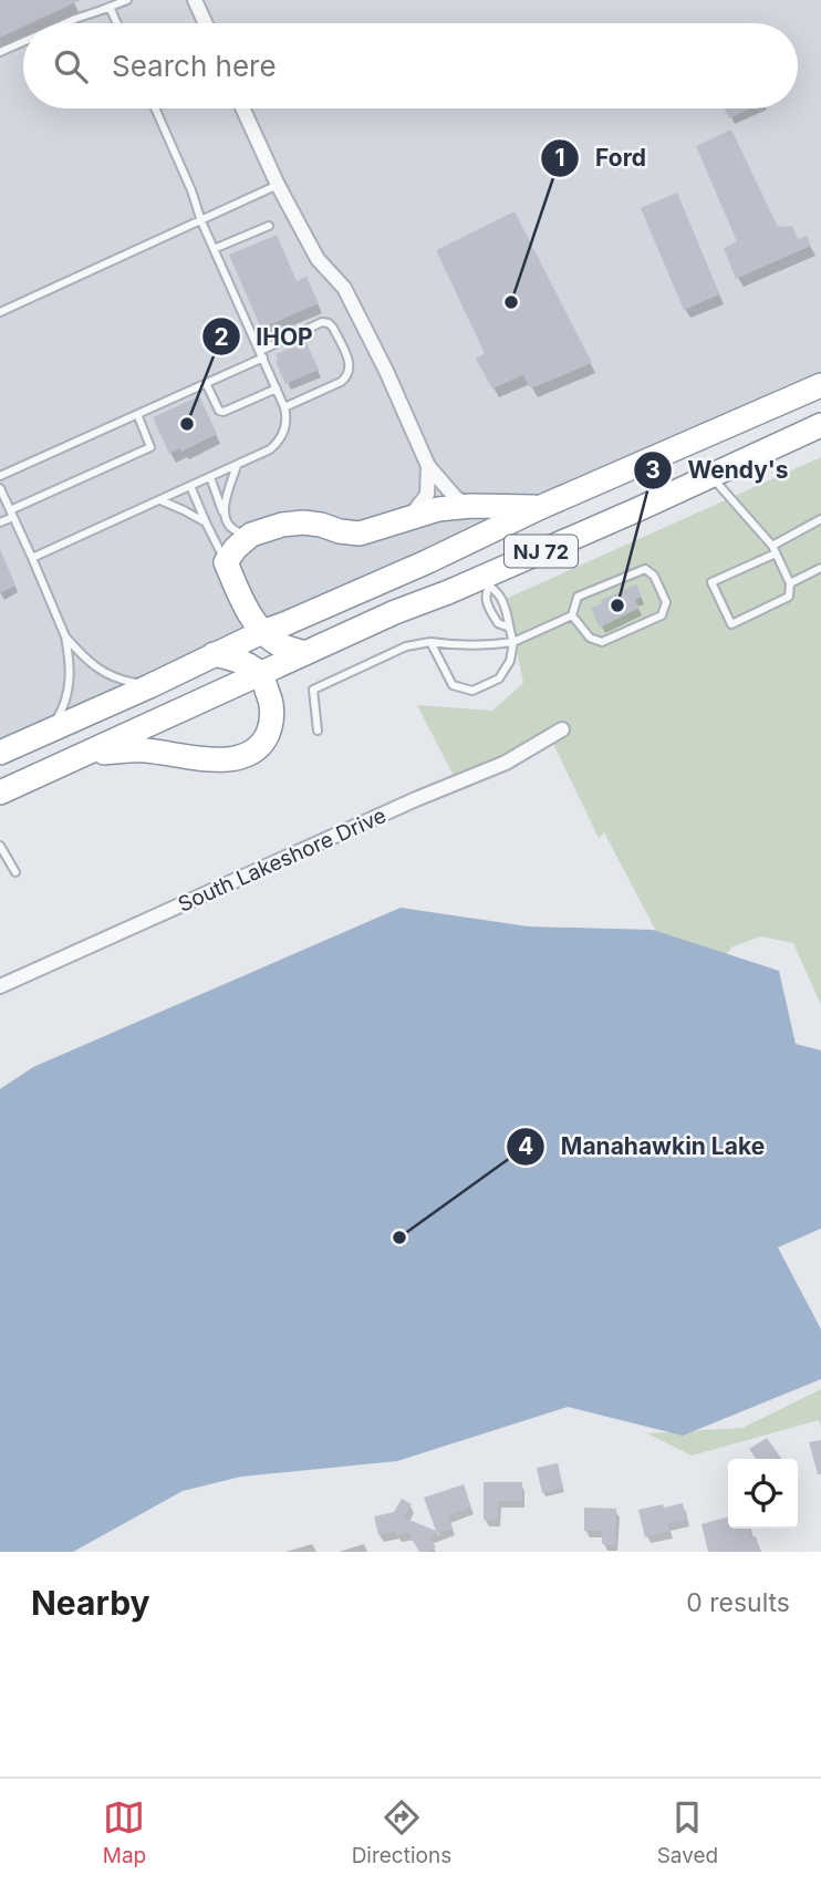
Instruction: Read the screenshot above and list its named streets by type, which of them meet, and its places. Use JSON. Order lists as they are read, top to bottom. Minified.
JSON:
{"streets":{"highway":["NJ 72"],"street":["South Lakeshore Drive"]},"places":["Ford","IHOP","Wendy's","Manahawkin Lake"],"page":{"search":"Search here","heading":["Nearby","0 results"],"nav":["Map","Directions","Saved"]}}
